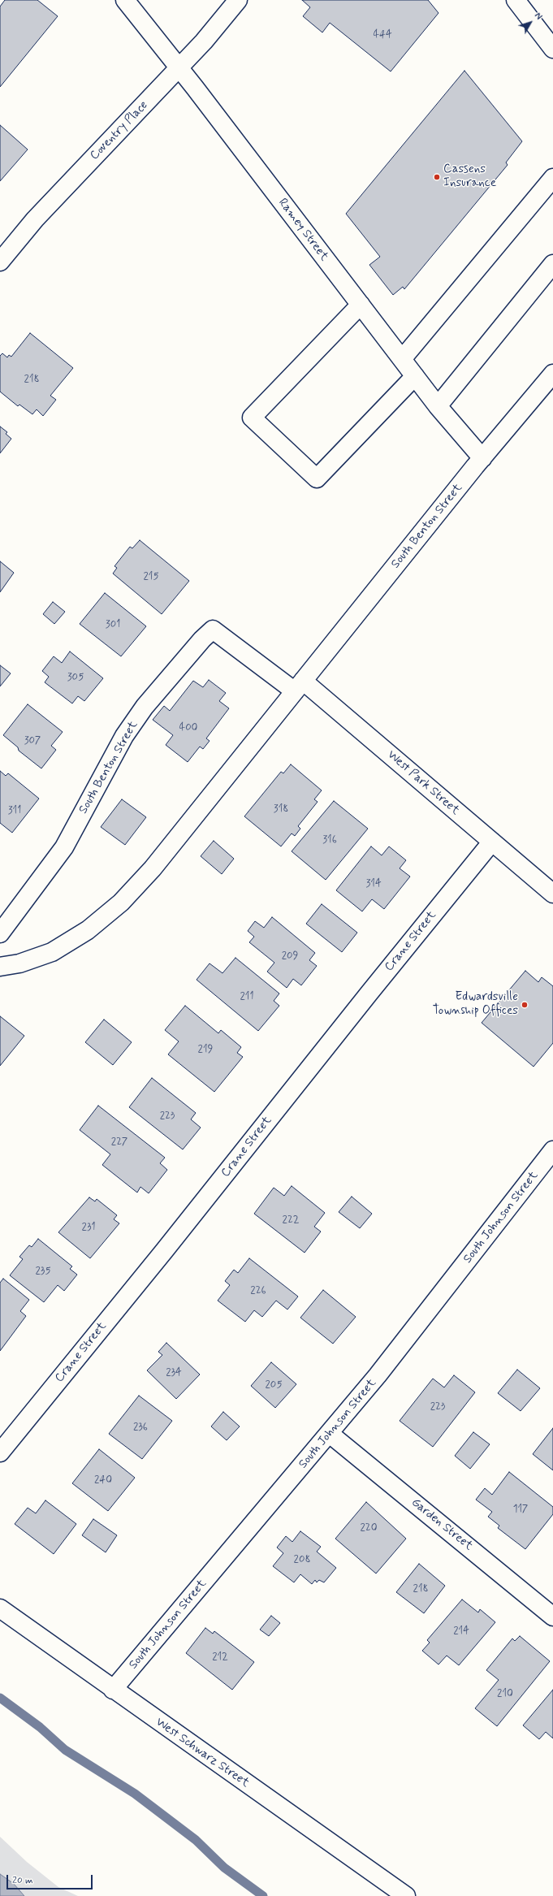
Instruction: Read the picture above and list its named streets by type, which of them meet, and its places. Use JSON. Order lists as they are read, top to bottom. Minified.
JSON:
{"streets":{"street":["Coventry Place","Ramey Street","South Benton Street","West Park Street","Crane Street","South Johnson Street","Garden Street","West Schwarz Street"]},"crossings":[["Coventry Place","Ramey Street"],["Ramey Street","South Benton Street"],["South Benton Street","West Park Street"],["West Park Street","Crane Street"],["South Johnson Street","Garden Street"],["South Johnson Street","West Schwarz Street"]],"places":["Cassens Insurance","Edwardsville Township Offices"],"house_numbers":["444","218","215","301","305","400","307","318","311","316","314","209","211","219","223","227","222","231","235","226","234","205","223","236","240","117","220","208","218","214","212","210"],"scale_bar":"20 m","north":"top right"}
